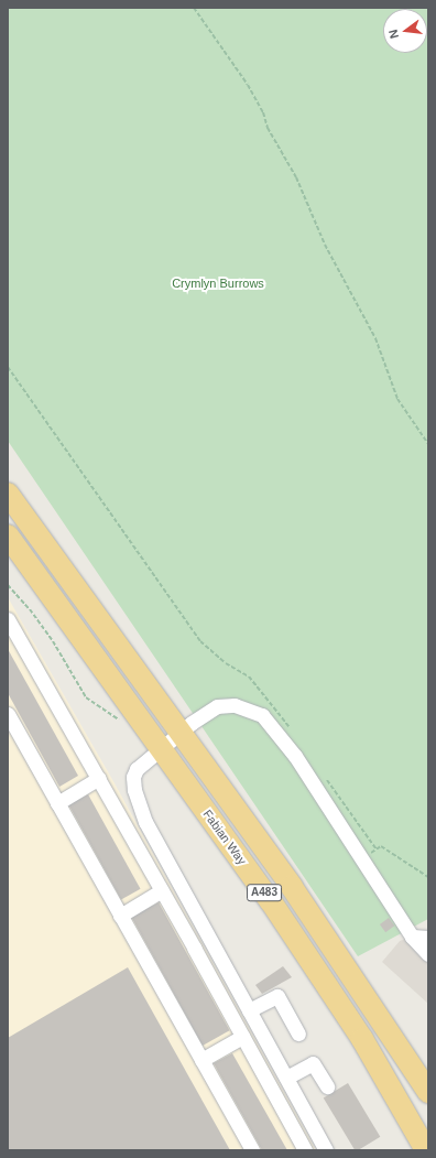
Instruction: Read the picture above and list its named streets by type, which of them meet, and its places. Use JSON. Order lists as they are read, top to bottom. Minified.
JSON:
{"streets":{"highway":["Fabian Way","A483"]},"parks":["Crymlyn Burrows"],"north":"left"}
